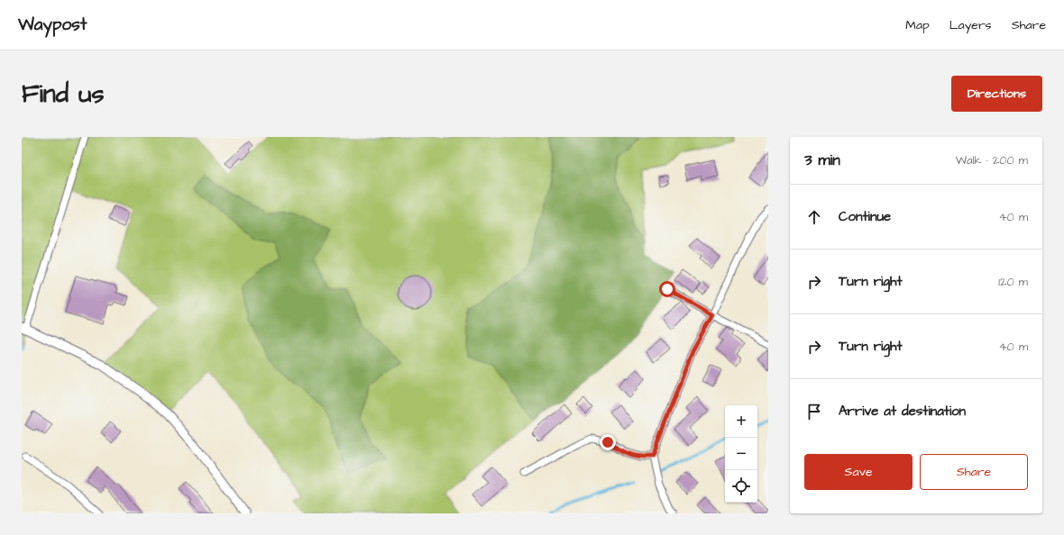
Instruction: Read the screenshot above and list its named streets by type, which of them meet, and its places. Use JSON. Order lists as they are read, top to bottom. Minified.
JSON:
{"page":{"header":"Waypost","nav":["Map","Layers","Share"],"buttons":["Directions",["Save","Share"]],"title":"Find us","heading":["3 min","Walk · 200 m"],"list":[["Continue","40 m"],["Turn right","120 m"],["Turn right","40 m"],"Arrive at destination"],"map_buttons":["+","−"]}}
